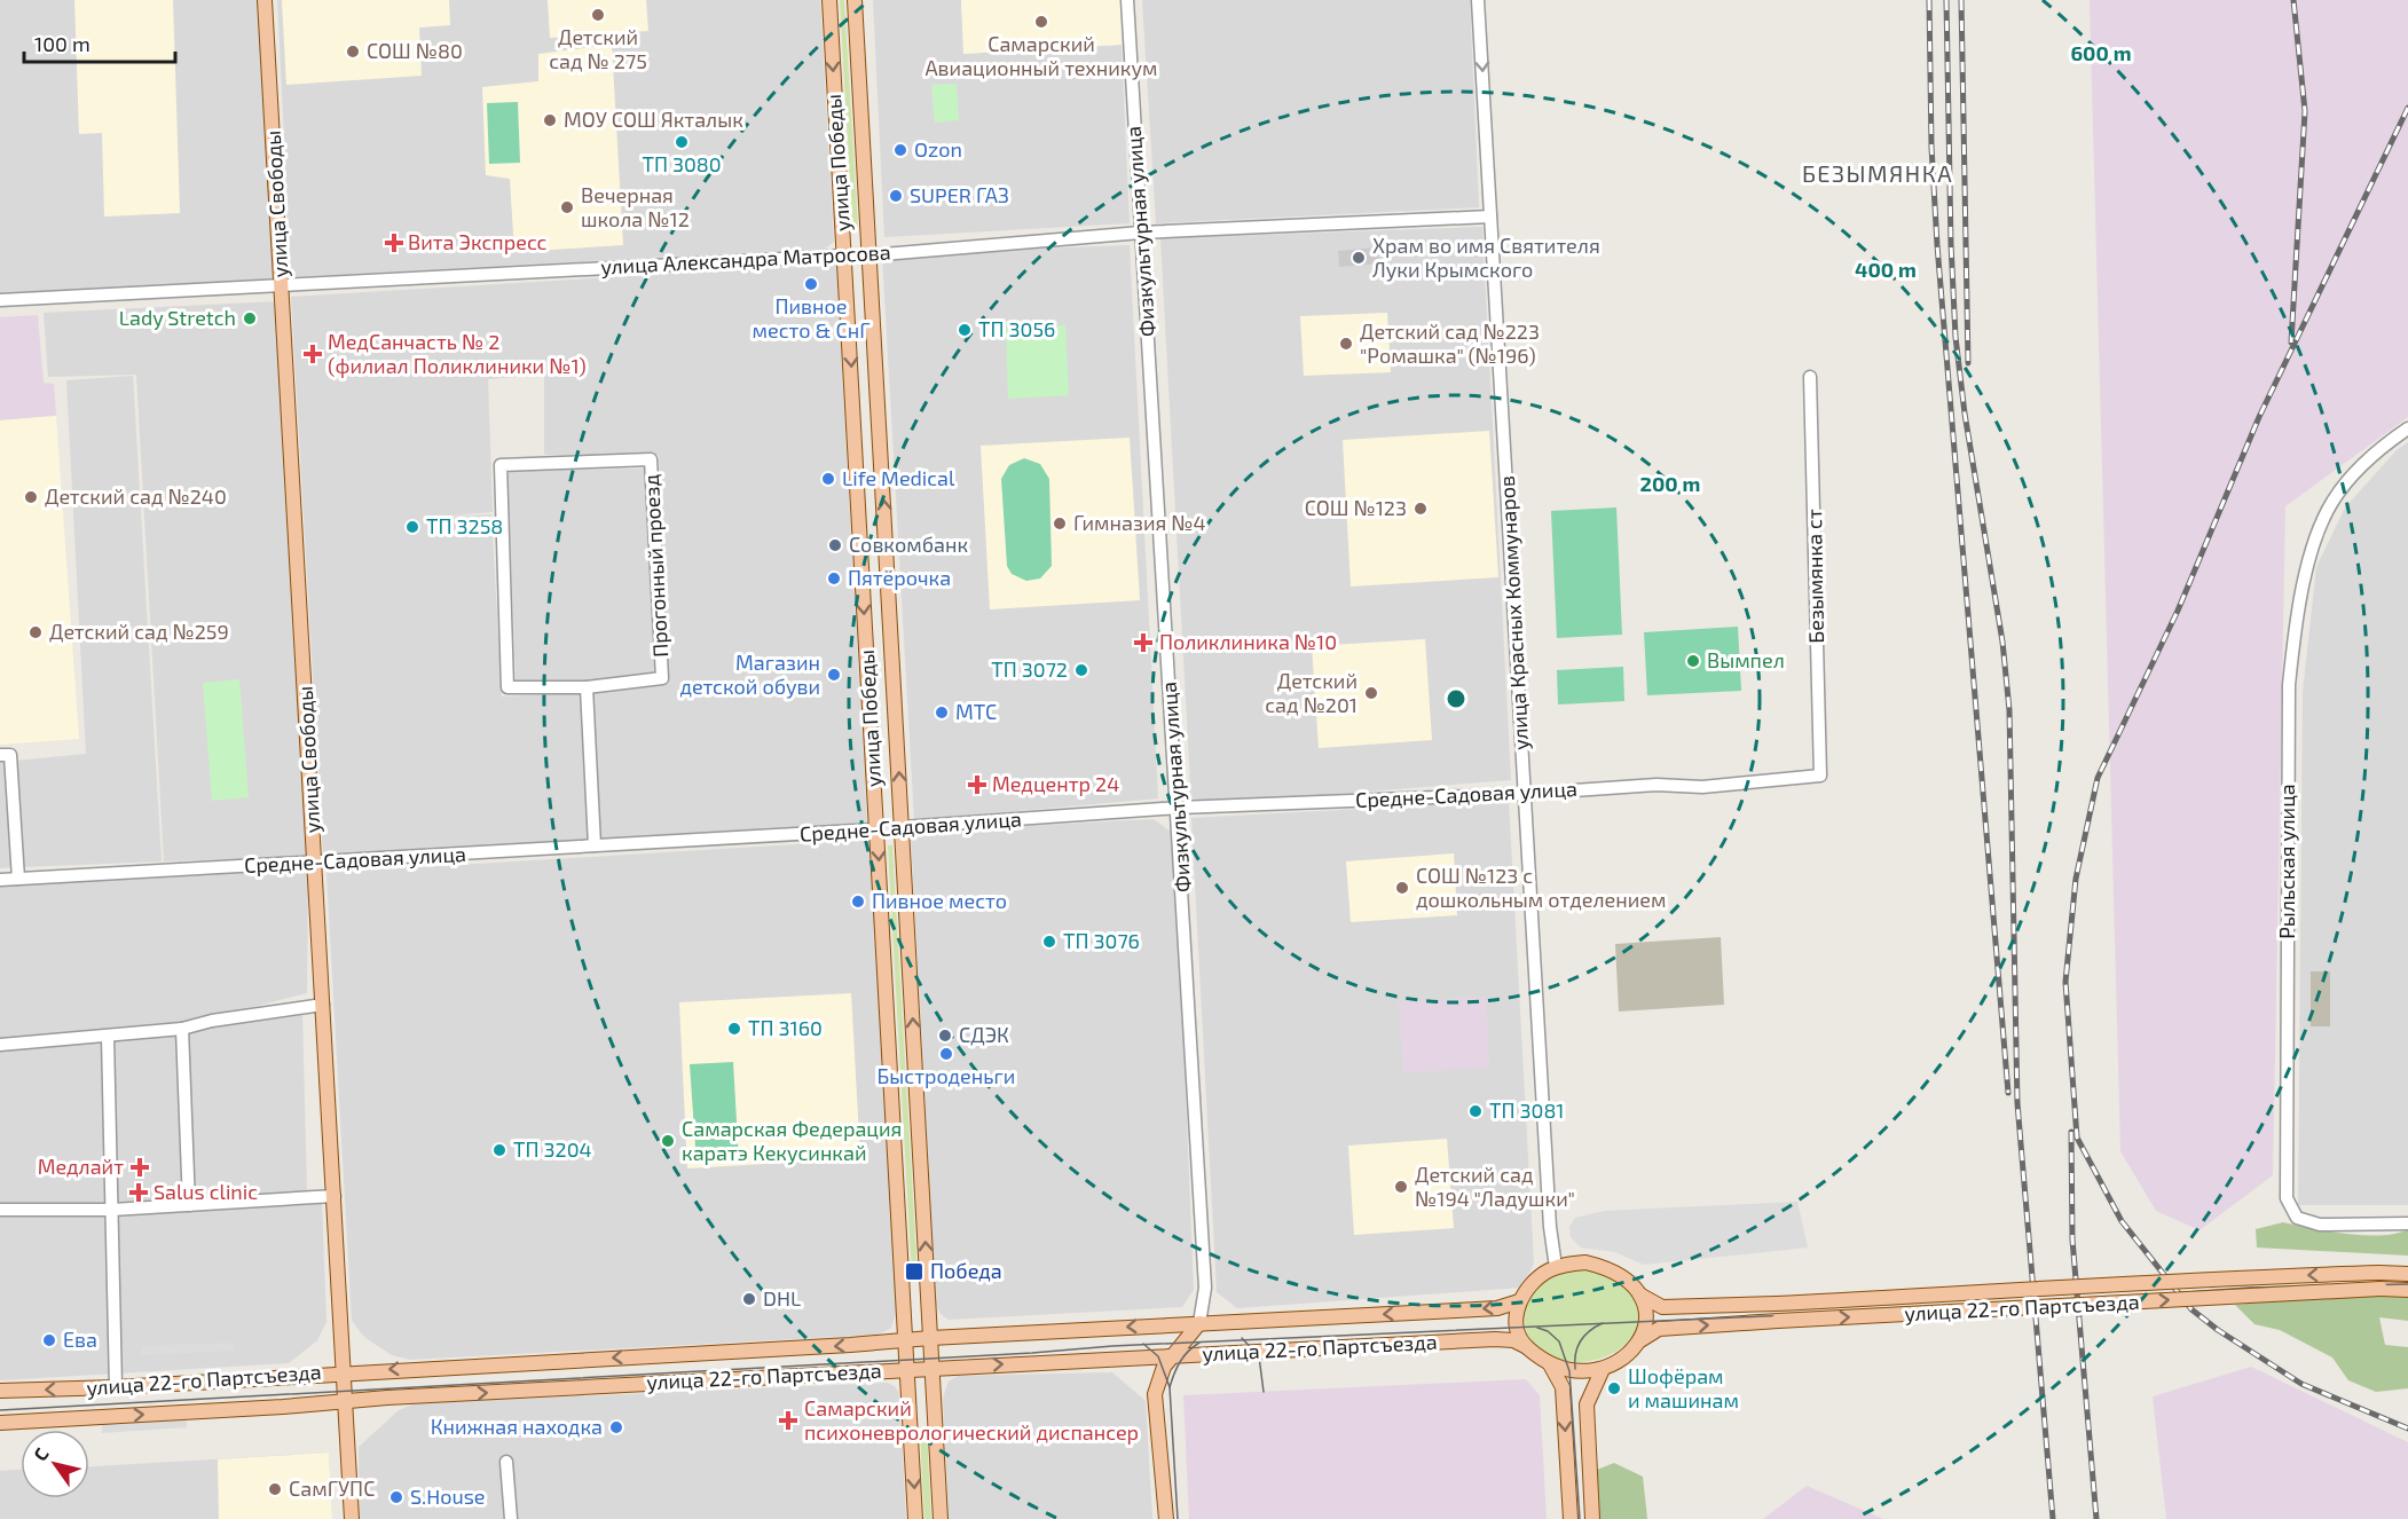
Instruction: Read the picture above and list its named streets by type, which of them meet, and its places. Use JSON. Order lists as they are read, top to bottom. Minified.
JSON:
{"streets":{"main road":["улица Победы","улица Свободы","улица Александра Матросова","Средне-Садовая улица","улица 22-го Партсъезда"],"street":["Физкультурная улица","Прогонный проезд","Безымянка ст","улица Красных Коммунаров","Рыльская улица"]},"crossings":[["улица Победы","улица Александра Матросова"],["улица Победы","Средне-Садовая улица"],["улица Победы","улица 22-го Партсъезда"],["улица Свободы","улица Александра Матросова"],["улица Свободы","Средне-Садовая улица"],["улица Свободы","улица 22-го Партсъезда"],["Физкультурная улица","улица Александра Матросова"],["Физкультурная улица","Средне-Садовая улица"],["Физкультурная улица","улица 22-го Партсъезда"],["улица Александра Матросова","улица Красных Коммунаров"],["Безымянка ст","Средне-Садовая улица"],["улица Красных Коммунаров","Средне-Садовая улица"],["улица Красных Коммунаров","улица 22-го Партсъезда"]],"districts":["БЕЗЫМЯНКА"],"places":{"other":["Детский сад № 275","Самарский Авиационный техникум","СОШ №80","МОУ СОШ Якталык","ТП 3080","Ozon","SUPER ГАЗ","Вечерная школа №12","Храм во имя Святителя Луки Крымского","Пивное место & СнГ","Lady Stretch","ТП 3056","Детский сад №223 \"Ромашка\" (№196)","Life Medical","Детский сад №240","СОШ №123","Гимназия №4","ТП 3258","Совкомбанк","Пятёрочка","Детский сад №259","Вымпел","ТП 3072","Магазин детской обуви","Детский сад №201","МТС","СОШ №123 с дошкольным отделением","Пивное место","ТП 3076","ТП 3160","СДЭК","Быстроденьги","ТП 3081","Самарская Федерация каратэ Кекусинкай","ТП 3204","Детский сад №194 \"Ладушки\"","DHL","Ева","Шофёрам и машинам","Книжная находка","СамГУПС","S.House"],"health":["Вита Экспресс","МедСанчасть № 2 (филиал Поликлиники №1)","Поликлиника №10","Медцентр 24","Медлайт","Salus clinic","Самарский психоневрологический диспансер"],"transit":["Победа"]},"scale_bar":"100 m","north":"top left","rings":["600 m","400 m","200 m"]}
